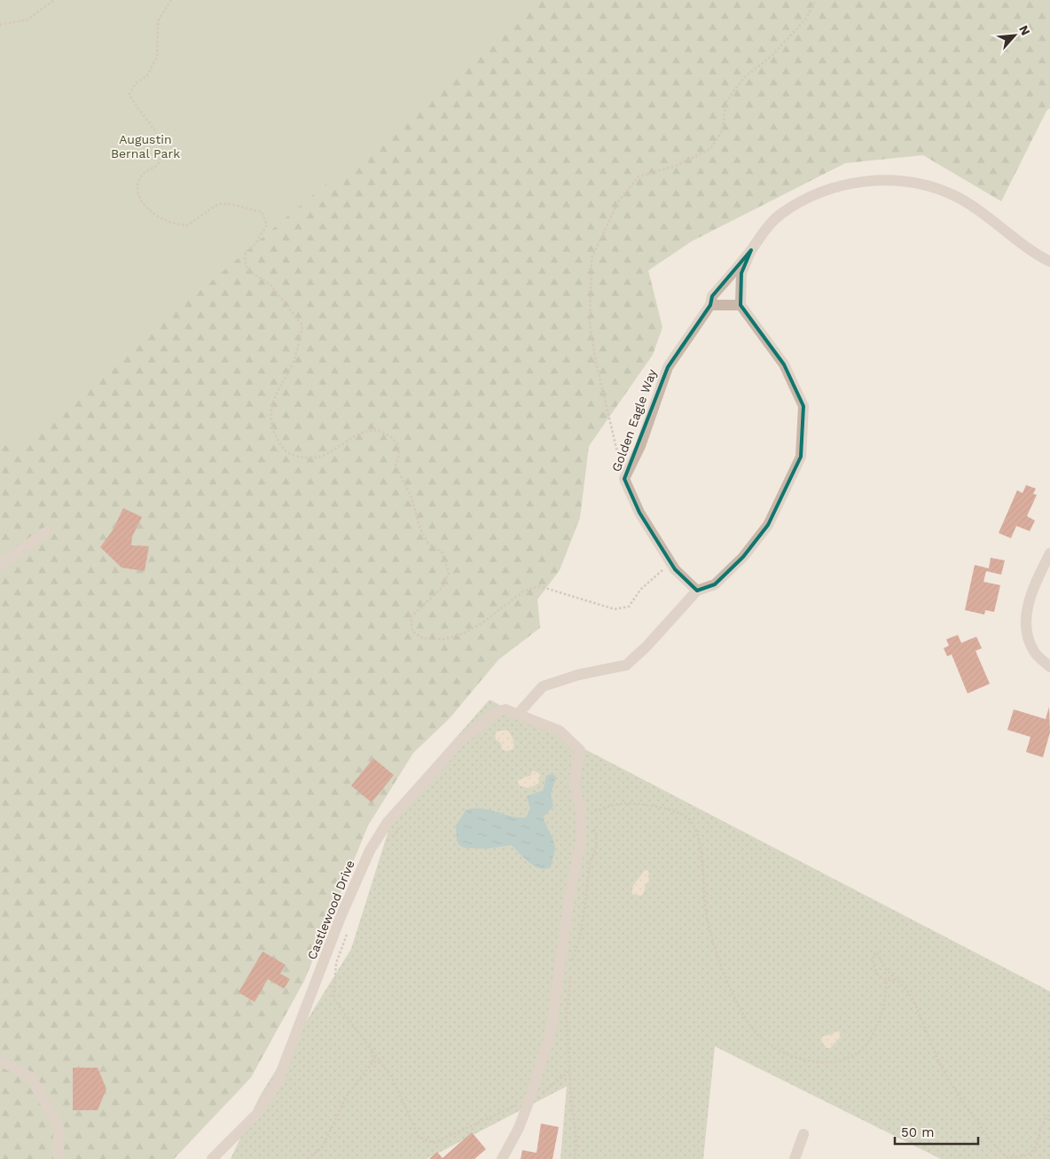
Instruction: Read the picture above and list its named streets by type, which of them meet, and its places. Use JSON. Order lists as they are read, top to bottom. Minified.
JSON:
{"streets":{"street":["Golden Eagle Way","Castlewood Drive"]},"parks":["Augustin Bernal Park"],"scale_bar":"50 m","north":"top right"}
